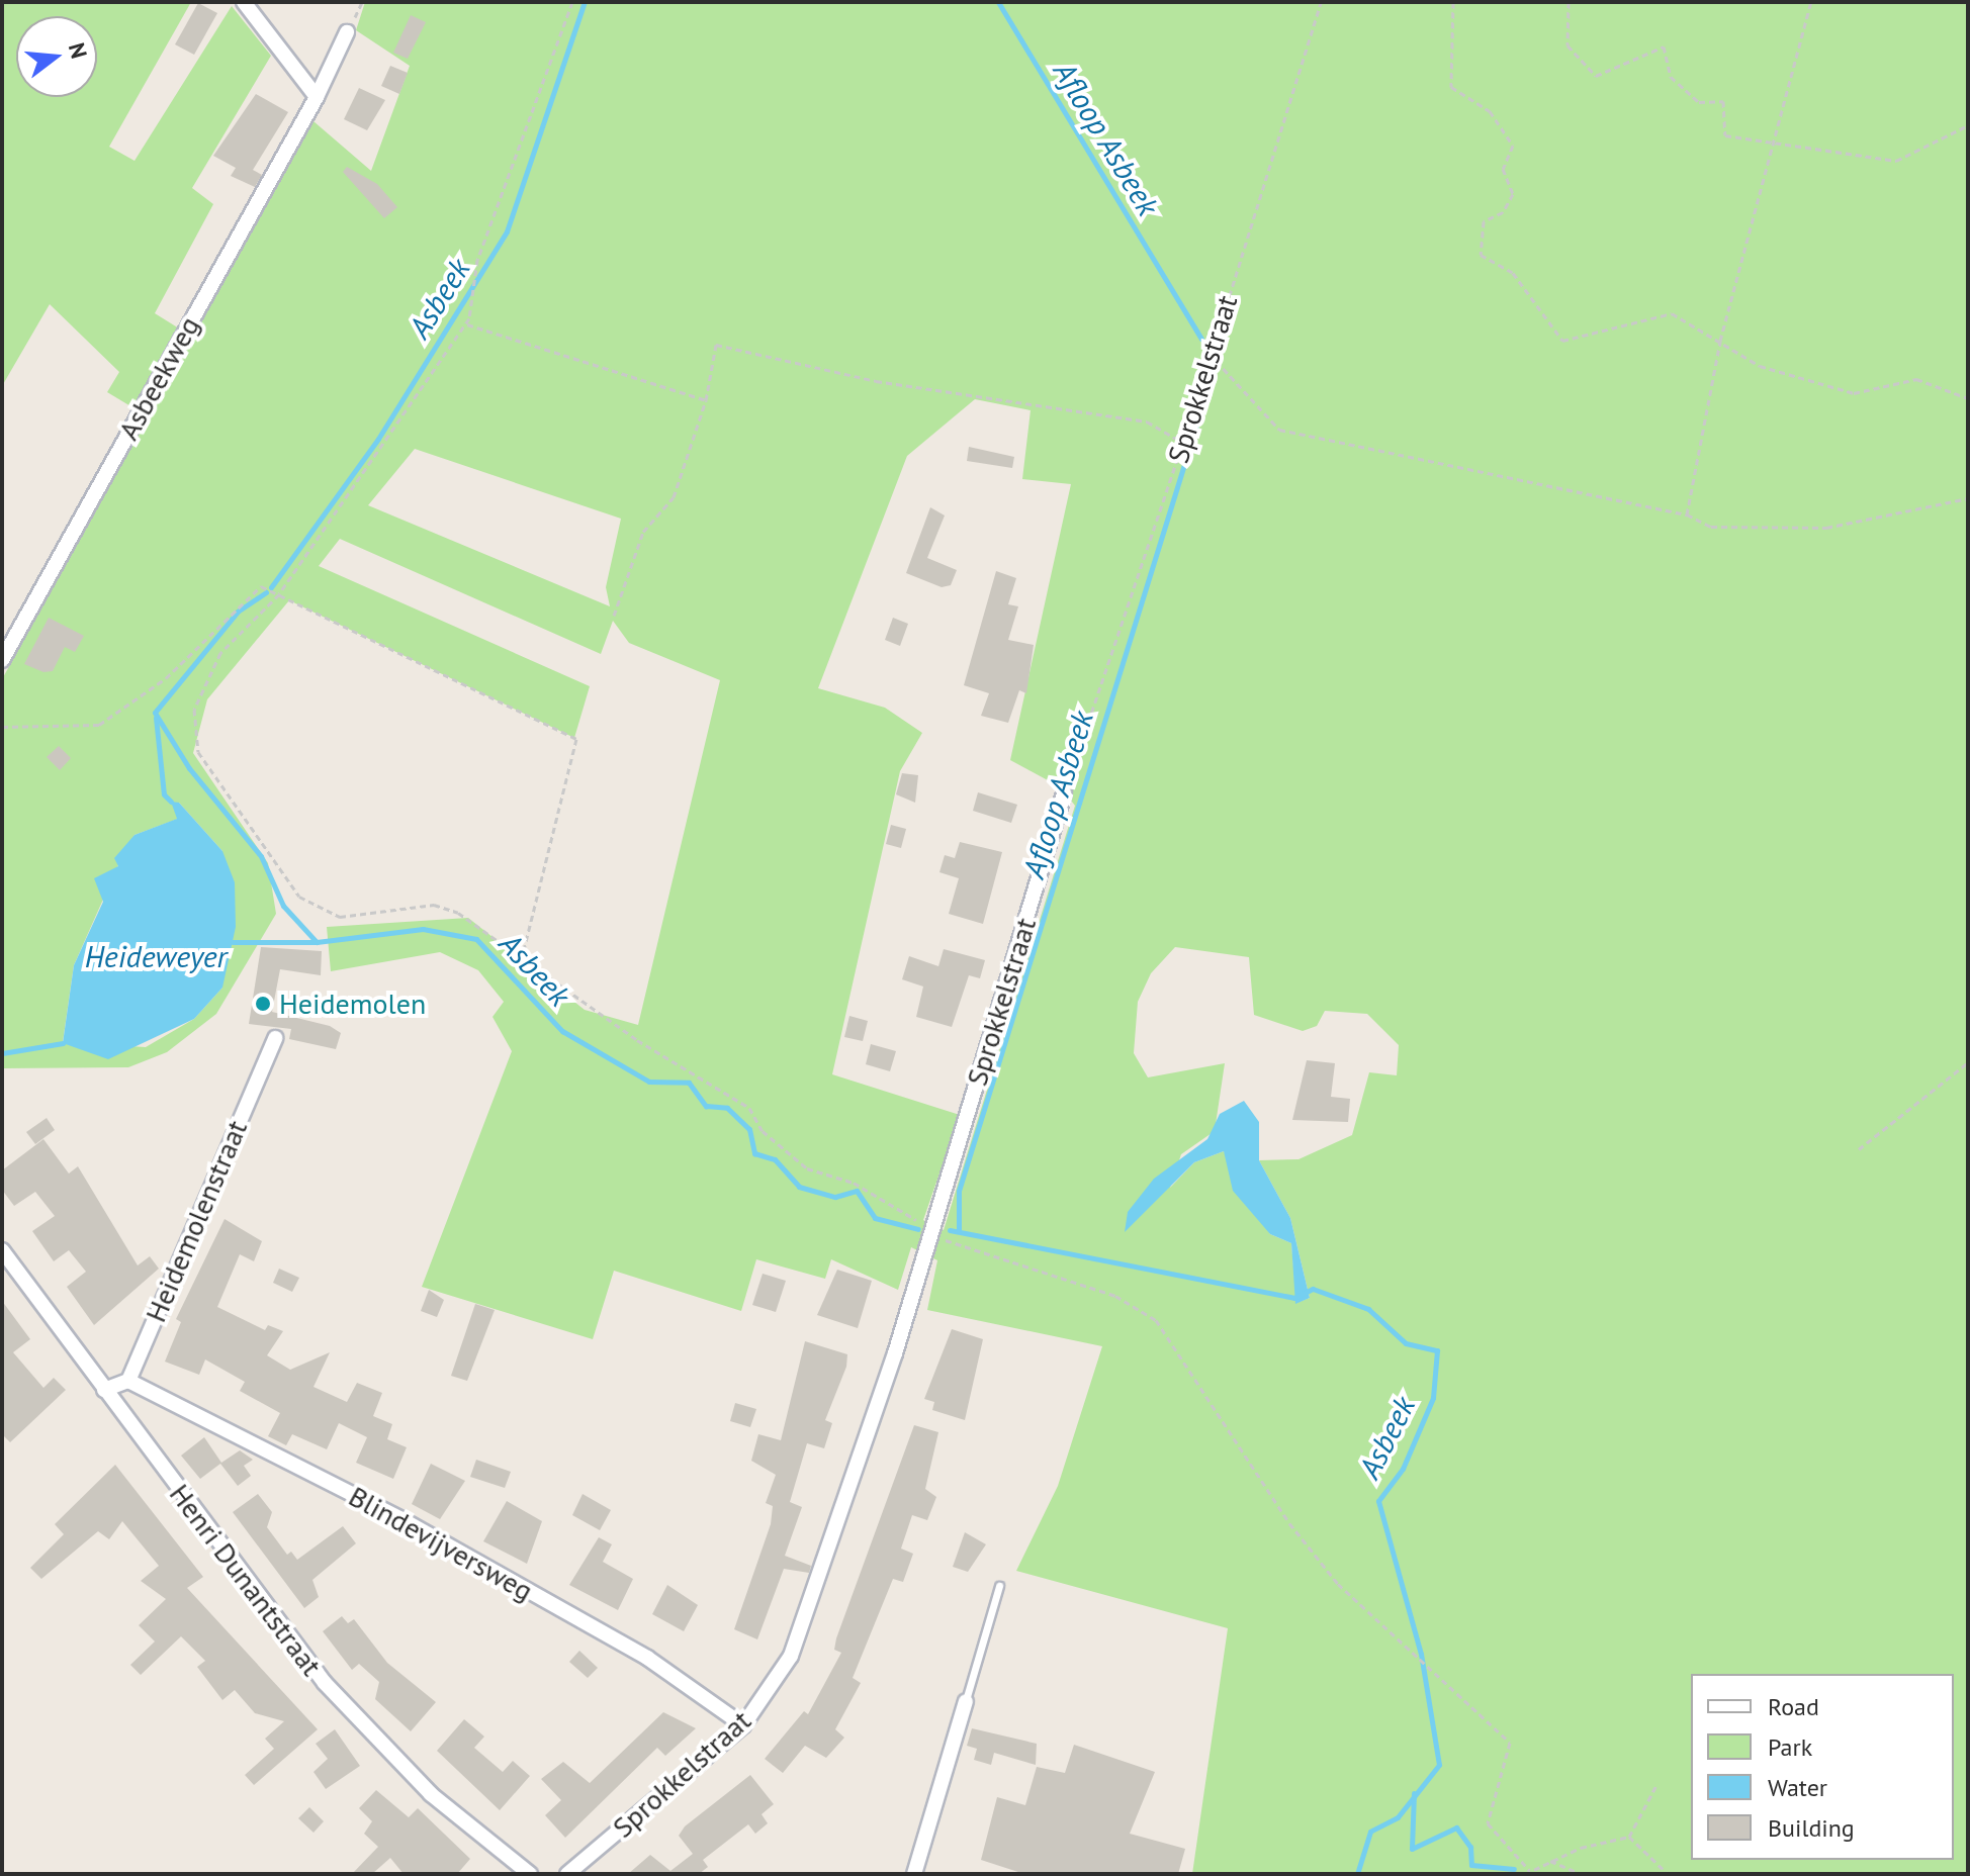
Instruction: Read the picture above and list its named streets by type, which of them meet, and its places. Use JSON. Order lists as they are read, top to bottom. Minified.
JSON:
{"streets":{"street":["Asbeekweg","Sprokkelstraat","Heidemolenstraat","Blindevijversweg","Henri Dunantstraat"]},"crossings":[["Sprokkelstraat","Blindevijversweg"],["Heidemolenstraat","Blindevijversweg"]],"water":["Afloop Asbeek","Asbeek","Heideweyer"],"places":["Heidemolen"],"legend":["Road","Park","Water","Building"],"north":"right"}
